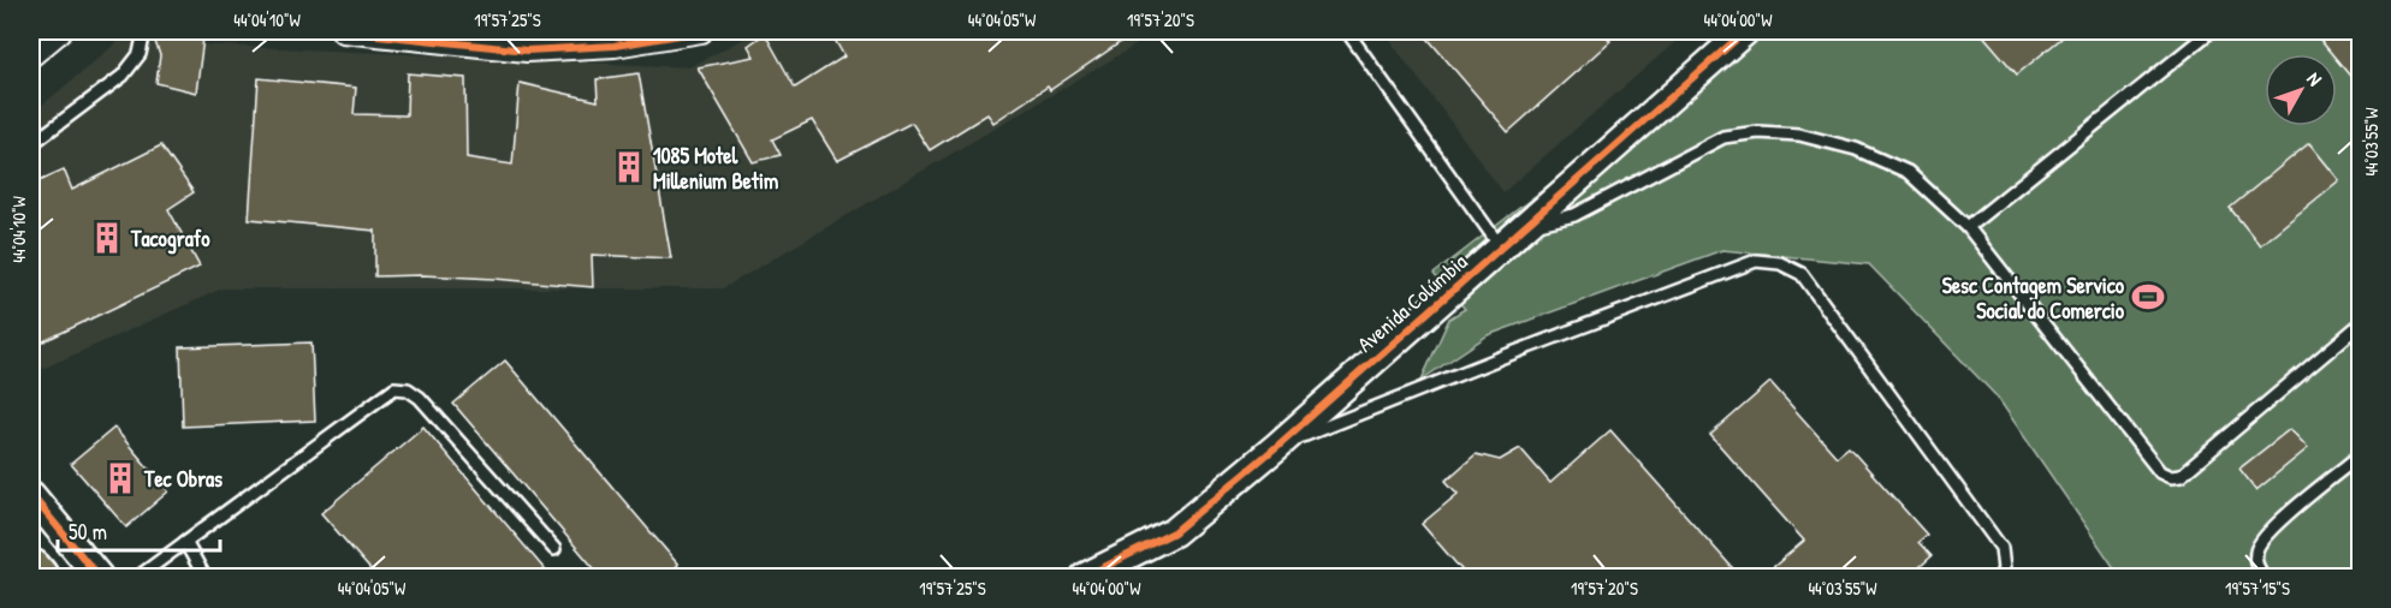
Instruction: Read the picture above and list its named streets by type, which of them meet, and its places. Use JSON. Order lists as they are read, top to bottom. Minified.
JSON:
{"streets":{"street":["Avenida Colúmbia"]},"places":{"building":["1085 Motel Millenium Betim","Tacografo","Tec Obras"],"sports":["Sesc Contagem Servico Social do Comercio"]},"scale_bar":"50 m","north":"top right","coordinates":["44°04'10\"W","19°57'25\"S","44°04'05\"W","19°57'20\"S","44°04'00\"W","44°03'55\"W","19°57'15\"S"]}
